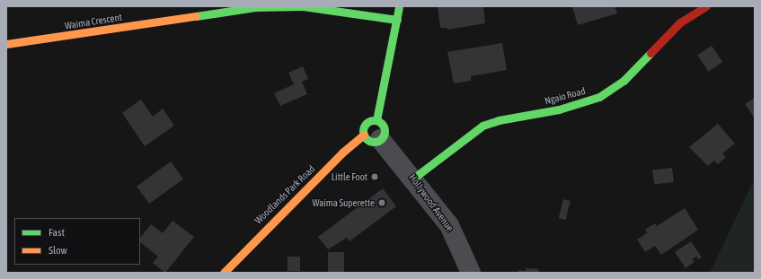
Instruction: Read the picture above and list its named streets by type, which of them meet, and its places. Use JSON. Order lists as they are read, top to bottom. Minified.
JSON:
{"streets":{"street":["Waima Crescent","Ngaio Road","Woodlands Park Road","Hollywood Avenue"]},"crossings":[["Ngaio Road","Hollywood Avenue"],["Woodlands Park Road","Hollywood Avenue"]],"places":["Little Foot","Waima Superette"],"legend":["Fast","Slow"]}
